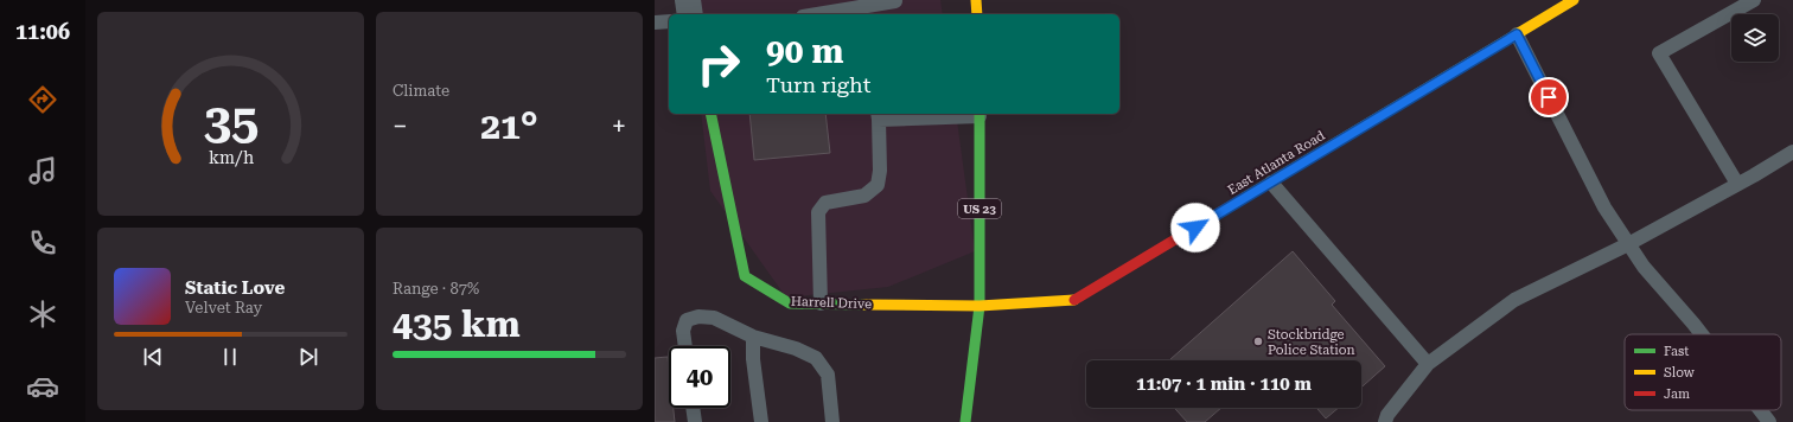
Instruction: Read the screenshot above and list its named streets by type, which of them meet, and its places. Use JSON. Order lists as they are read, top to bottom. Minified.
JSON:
{"streets":{"main road":["East Atlanta Road","US 23","Harrell Drive"]},"crossings":[["East Atlanta Road","US 23"],["East Atlanta Road","Harrell Drive"],["US 23","Harrell Drive"]],"places":["Stockbridge Police Station"],"legend":["Fast","Slow","Jam"],"page":{"tabs":"11:06","tile":["Climate",["Range · 87%","435 km"]],"turn":["90 m","Turn right"],"heat":["−","21°","+"],"song":["Static Love","Velvet Ray"],"limit":"40","trip":"11:07 · 1 min · 110 m","gauge":["35","km/h"]}}
